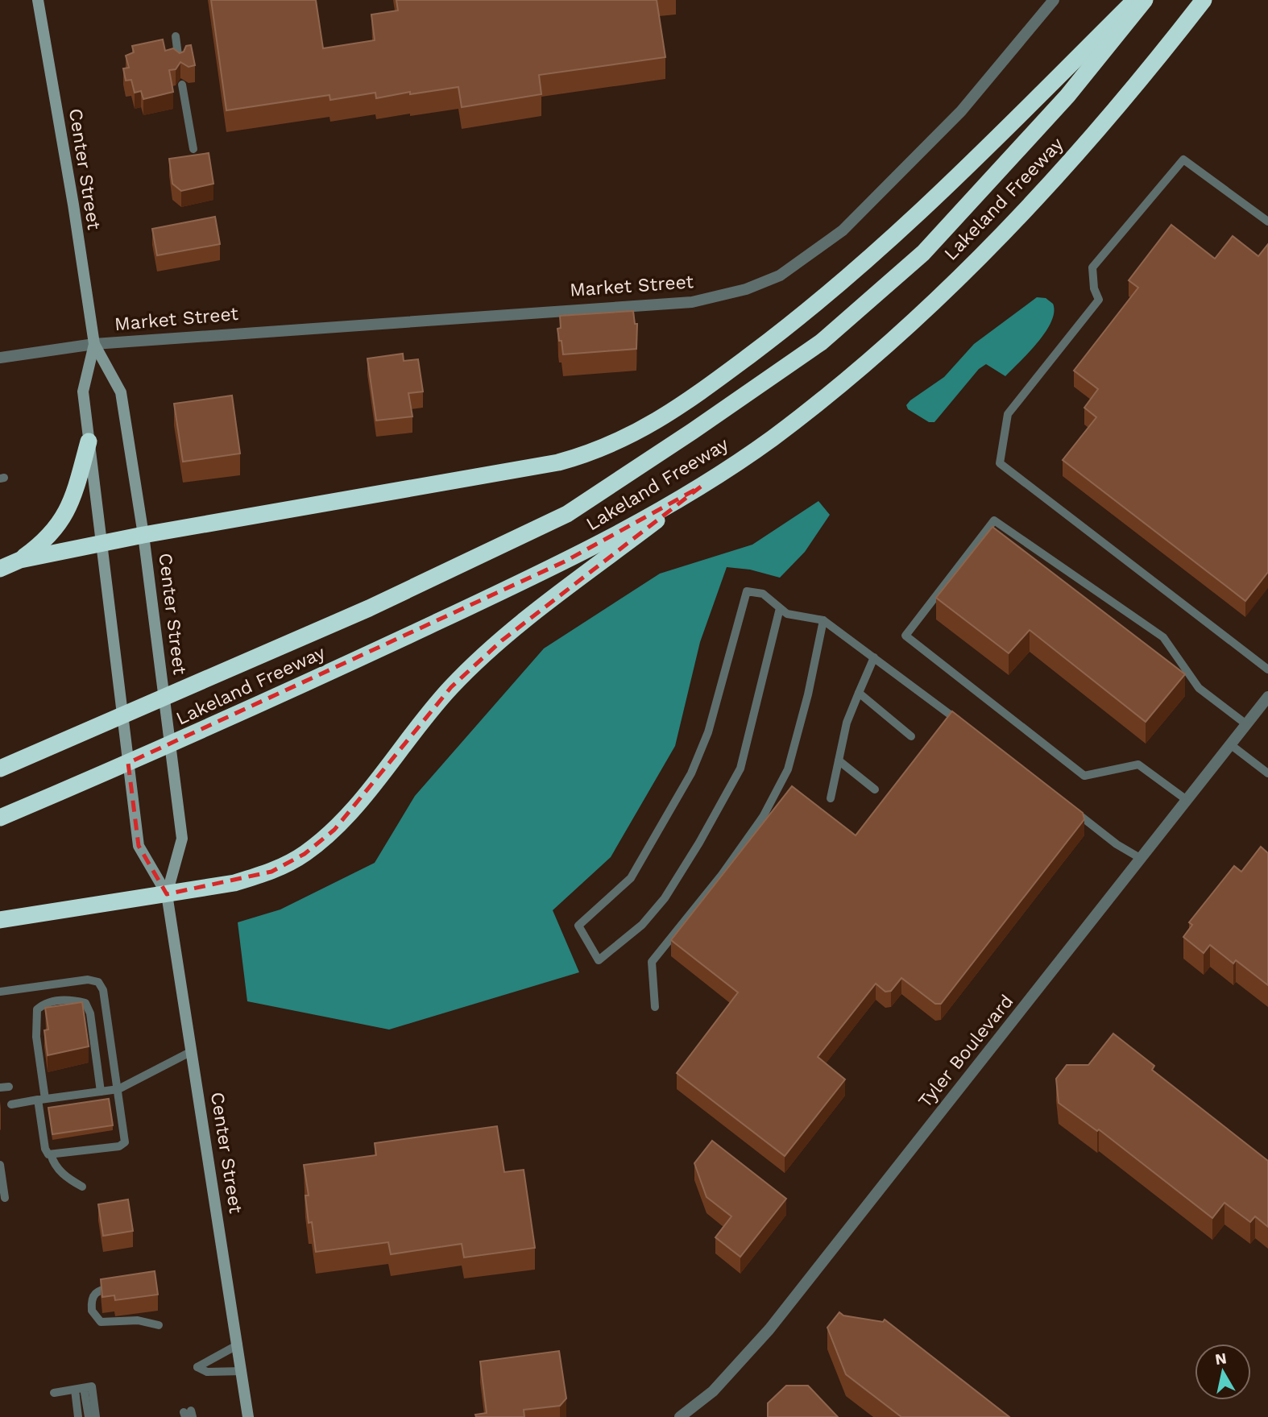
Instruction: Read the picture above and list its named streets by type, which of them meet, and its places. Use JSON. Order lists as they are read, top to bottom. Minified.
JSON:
{"streets":{"highway":["Lakeland Freeway"],"main road":["Center Street"],"street":["Market Street","Tyler Boulevard"]},"crossings":[["Center Street","Market Street"]],"north":"top"}
